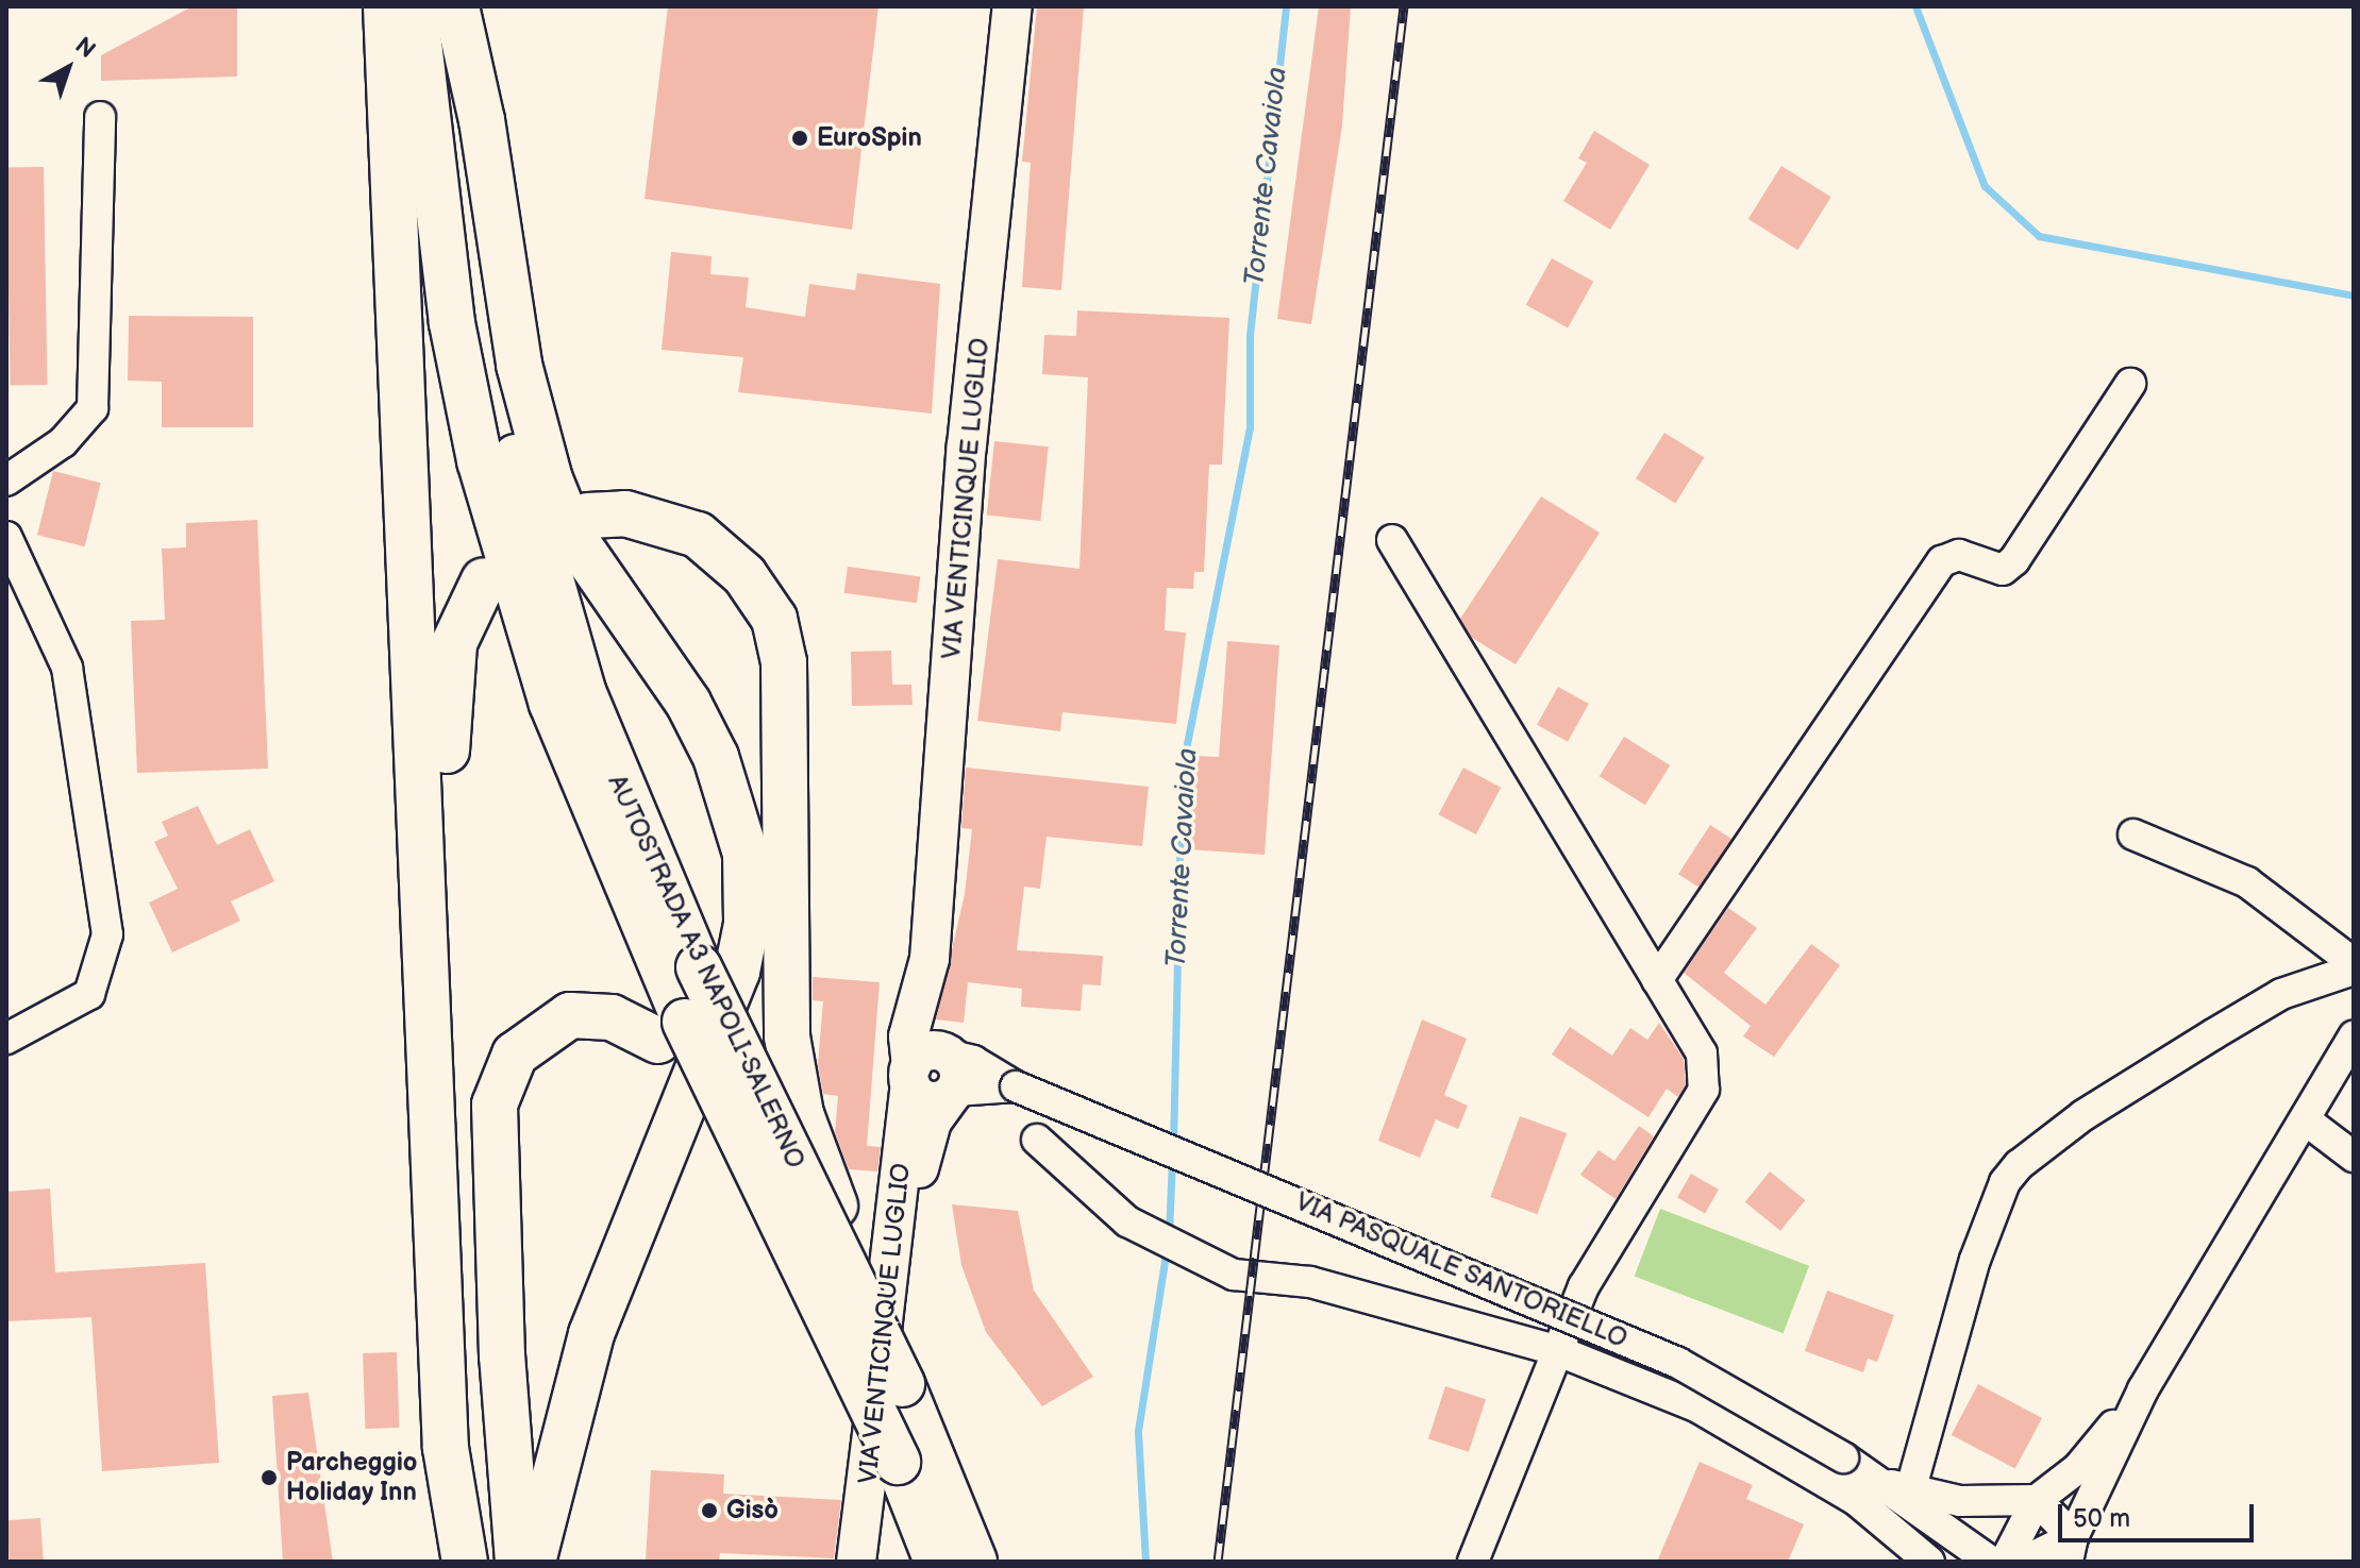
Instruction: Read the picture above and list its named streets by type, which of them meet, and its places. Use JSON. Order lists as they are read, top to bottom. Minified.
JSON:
{"streets":{"highway":["AUTOSTRADA A3 NAPOLI-SALERNO"],"main road":["VIA VENTICINQUE LUGLIO"],"street":["VIA PASQUALE SANTORIELLO"]},"crossings":[["VIA VENTICINQUE LUGLIO","VIA PASQUALE SANTORIELLO"]],"water":["Torrente Cavaiola"],"places":["EuroSpin","Parcheggio Holiday Inn","Gisò"],"scale_bar":"50 m","north":"top right"}
